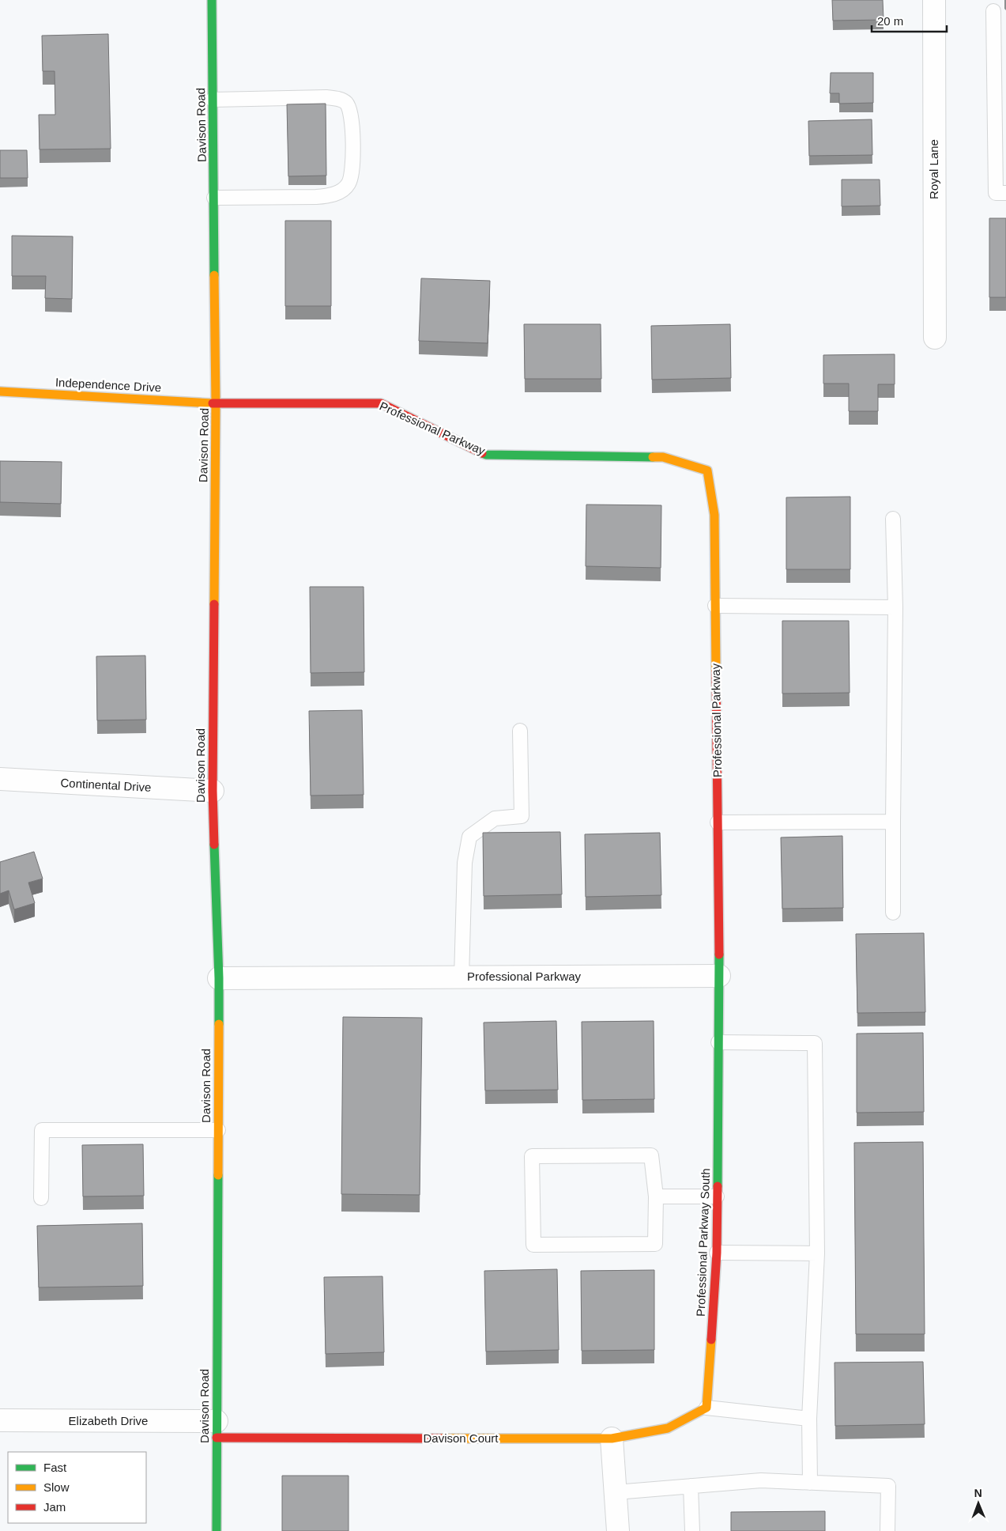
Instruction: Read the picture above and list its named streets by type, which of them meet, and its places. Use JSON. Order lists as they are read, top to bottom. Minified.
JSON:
{"streets":{"street":["Davison Road","Royal Lane","Independence Drive","Professional Parkway","Continental Drive","Professional Parkway South","Elizabeth Drive","Davison Court"]},"crossings":[["Davison Road","Independence Drive"],["Davison Road","Professional Parkway"],["Davison Road","Continental Drive"],["Davison Road","Elizabeth Drive"],["Davison Road","Davison Court"],["Independence Drive","Professional Parkway"],["Professional Parkway","Professional Parkway South"],["Elizabeth Drive","Davison Court"]],"legend":["Fast","Slow","Jam"],"scale_bar":"20 m","north":"top"}
